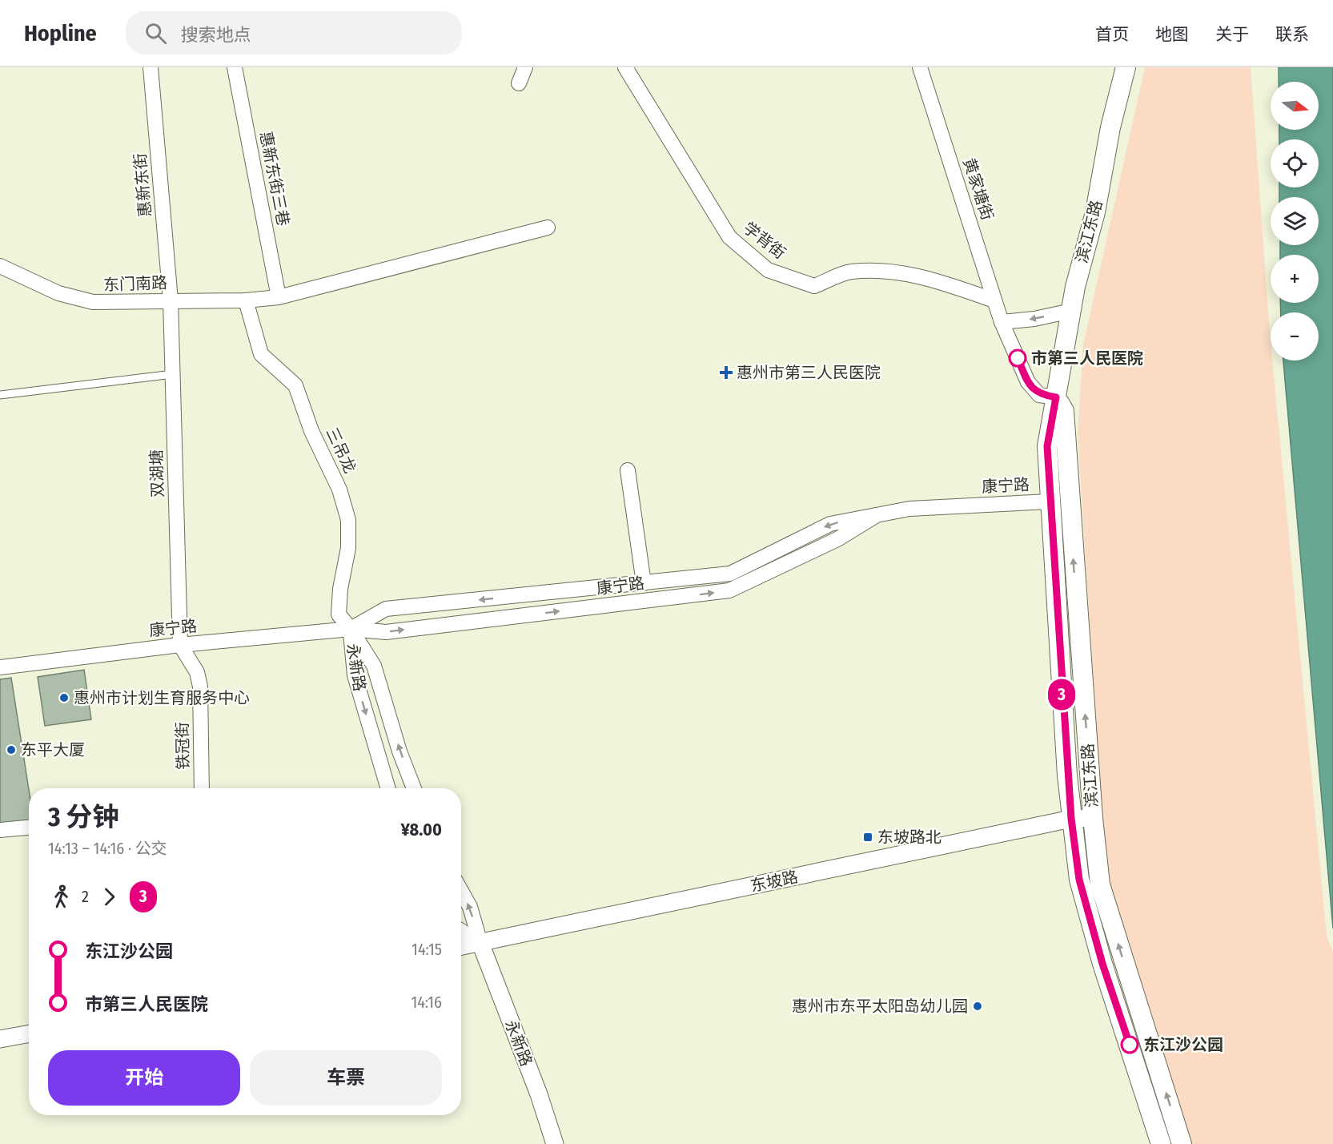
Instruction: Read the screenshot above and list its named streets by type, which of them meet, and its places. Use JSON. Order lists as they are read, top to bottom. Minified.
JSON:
{"streets":{"main road":["滨江东路"],"street":["惠新东街三巷","惠新东街","黄家塘街","学背街","东门南路","三吊龙","双湖塘","康宁路","永新路","铁冠街","东坡路"]},"crossings":[["惠新东街三巷","东门南路"],["惠新东街","东门南路"],["惠新东街","双湖塘"],["黄家塘街","滨江东路"],["黄家塘街","学背街"],["滨江东路","康宁路"],["滨江东路","东坡路"],["东门南路","三吊龙"],["东门南路","双湖塘"],["三吊龙","康宁路"],["三吊龙","永新路"],["双湖塘","康宁路"],["双湖塘","铁冠街"],["康宁路","永新路"],["康宁路","铁冠街"],["永新路","东坡路"]],"places":{"other":["市第三人民医院","惠州市计划生育服务中心","东平大厦","惠州市东平太阳岛幼儿园","东江沙公园"],"health":["惠州市第三人民医院"],"transit":["东坡路北"]},"lines":["bus line 3"],"north":"right","page":{"header":"Hopline","search":"搜索地点","nav":["首页","地图","关于","联系"],"on_map":"3","map_buttons":["+","−"],"heading":["3 分钟","14:13 – 14:16 · 公交","¥8.00"],"legs":["2","3"],"list":[{"name":"东江沙公园","value":"14:15"},{"name":"市第三人民医院","value":"14:16"}],"buttons":["开始","车票"]}}
